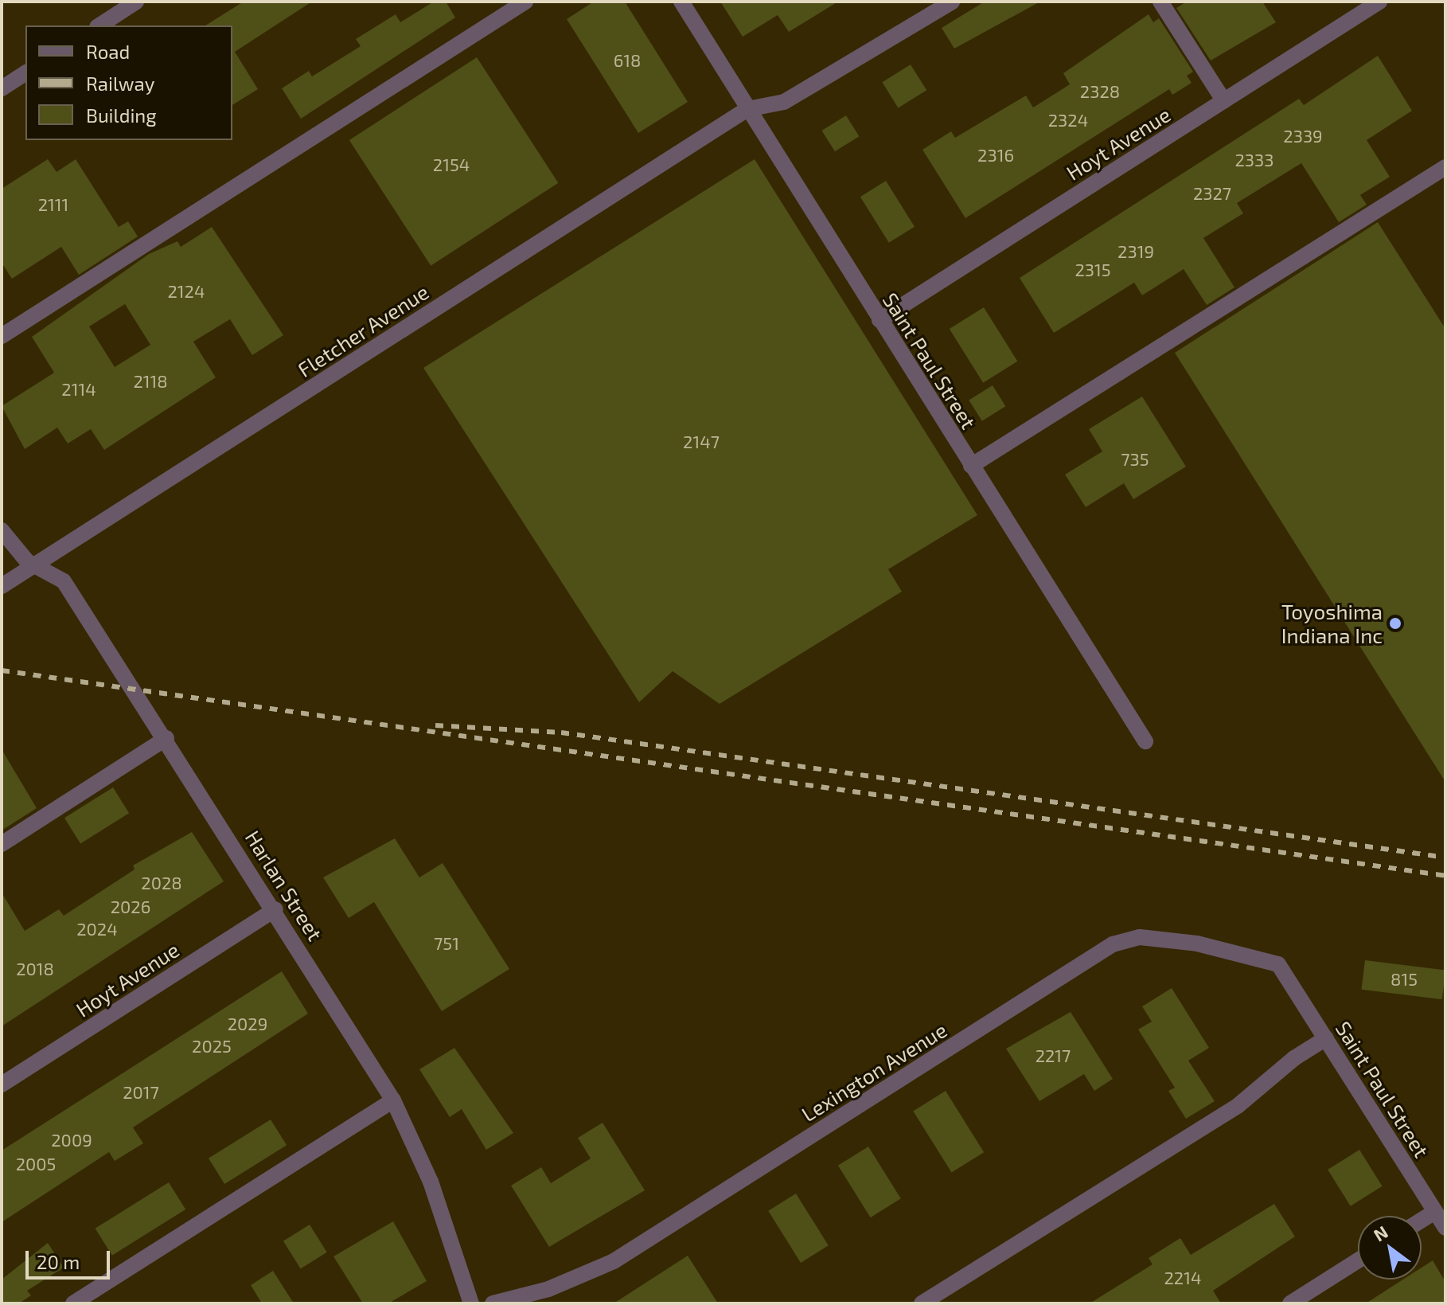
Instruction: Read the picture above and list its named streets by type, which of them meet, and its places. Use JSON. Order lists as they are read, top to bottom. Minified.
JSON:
{"streets":{"street":["Hoyt Avenue","Fletcher Avenue","Saint Paul Street","Harlan Street","Lexington Avenue"]},"crossings":[["Hoyt Avenue","Saint Paul Street"],["Hoyt Avenue","Harlan Street"],["Fletcher Avenue","Saint Paul Street"],["Fletcher Avenue","Harlan Street"],["Saint Paul Street","Lexington Avenue"]],"places":["Toyoshima Indiana Inc"],"house_numbers":["618","2328","2324","2339","2316","2333","2154","2327","2111","2319","2315","2124","2118","2114","2147","735","2028","2026","2024","751","2018","815","2029","2025","2217","2017","2009","2005","2214"],"legend":["Road","Railway","Building"],"scale_bar":"20 m","north":"top left"}
